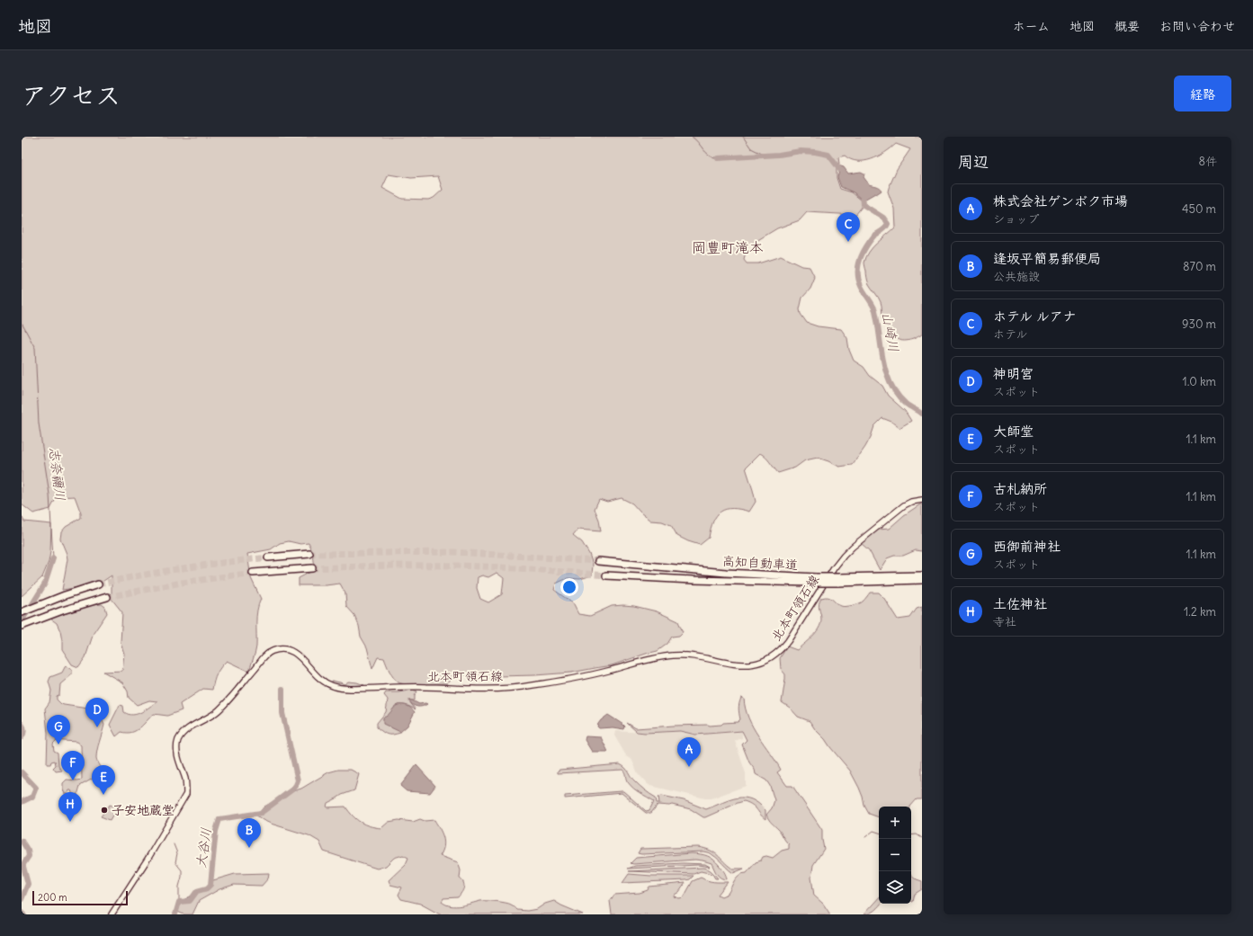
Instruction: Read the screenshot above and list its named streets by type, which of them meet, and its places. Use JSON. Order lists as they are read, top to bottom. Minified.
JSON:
{"streets":{"highway":["高知自動車道"],"main road":["北本町領石線"]},"districts":["岡豊町滝本"],"water":["山崎川","志奈禰川","大谷川"],"places":["子安地蔵堂"],"scale_bar":"200 m","page":{"header":"地図","nav":["ホーム","地図","概要","お問い合わせ"],"title":"アクセス","buttons":"経路","heading":["周辺","8件"],"list":[{"mark":"A","name":"株式会社ゲンボク市場","note":"ショップ","value":"450 m"},{"mark":"B","name":"逢坂平簡易郵便局","note":"公共施設","value":"870 m"},{"mark":"C","name":"ホテル ルアナ","note":"ホテル","value":"930 m"},{"mark":"D","name":"神明宮","note":"スポット","value":"1.0 km"},{"mark":"E","name":"大師堂","note":"スポット","value":"1.1 km"},{"mark":"F","name":"古札納所","note":"スポット","value":"1.1 km"},{"mark":"G","name":"西御前神社","note":"スポット","value":"1.1 km"},{"mark":"H","name":"土佐神社","note":"寺社","value":"1.2 km"}],"pins":["C","D","G","A","F","E","H","B"],"map_buttons":["+","−"],"scale":"200 m"}}
